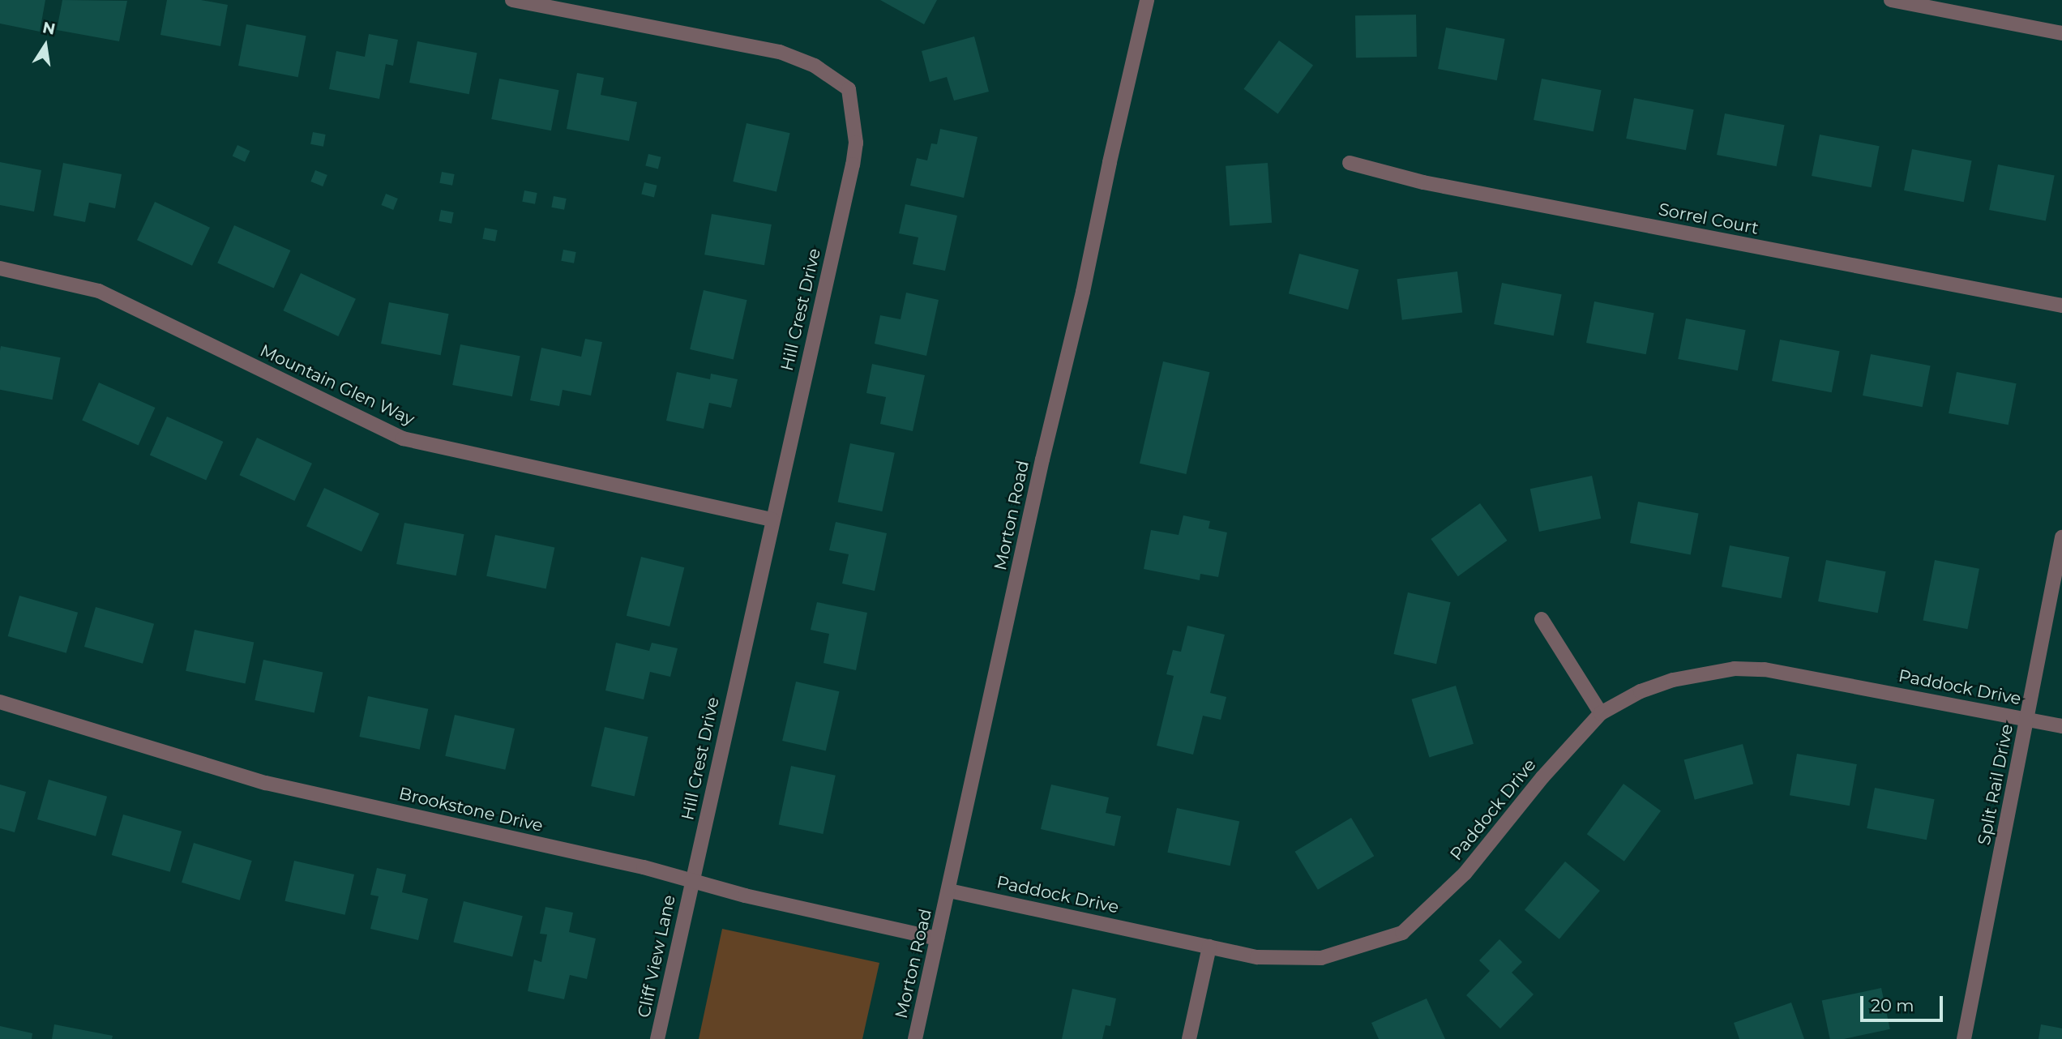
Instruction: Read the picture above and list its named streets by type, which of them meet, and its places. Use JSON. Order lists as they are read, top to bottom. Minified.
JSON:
{"streets":{"street":["Sorrel Court","Hill Crest Drive","Mountain Glen Way","Morton Road","Paddock Drive","Split Rail Drive","Brookstone Drive","Cliff View Lane"]},"crossings":[["Hill Crest Drive","Mountain Glen Way"],["Hill Crest Drive","Brookstone Drive"],["Hill Crest Drive","Cliff View Lane"],["Morton Road","Paddock Drive"],["Morton Road","Brookstone Drive"],["Paddock Drive","Split Rail Drive"],["Brookstone Drive","Cliff View Lane"]],"scale_bar":"20 m","north":"top"}
